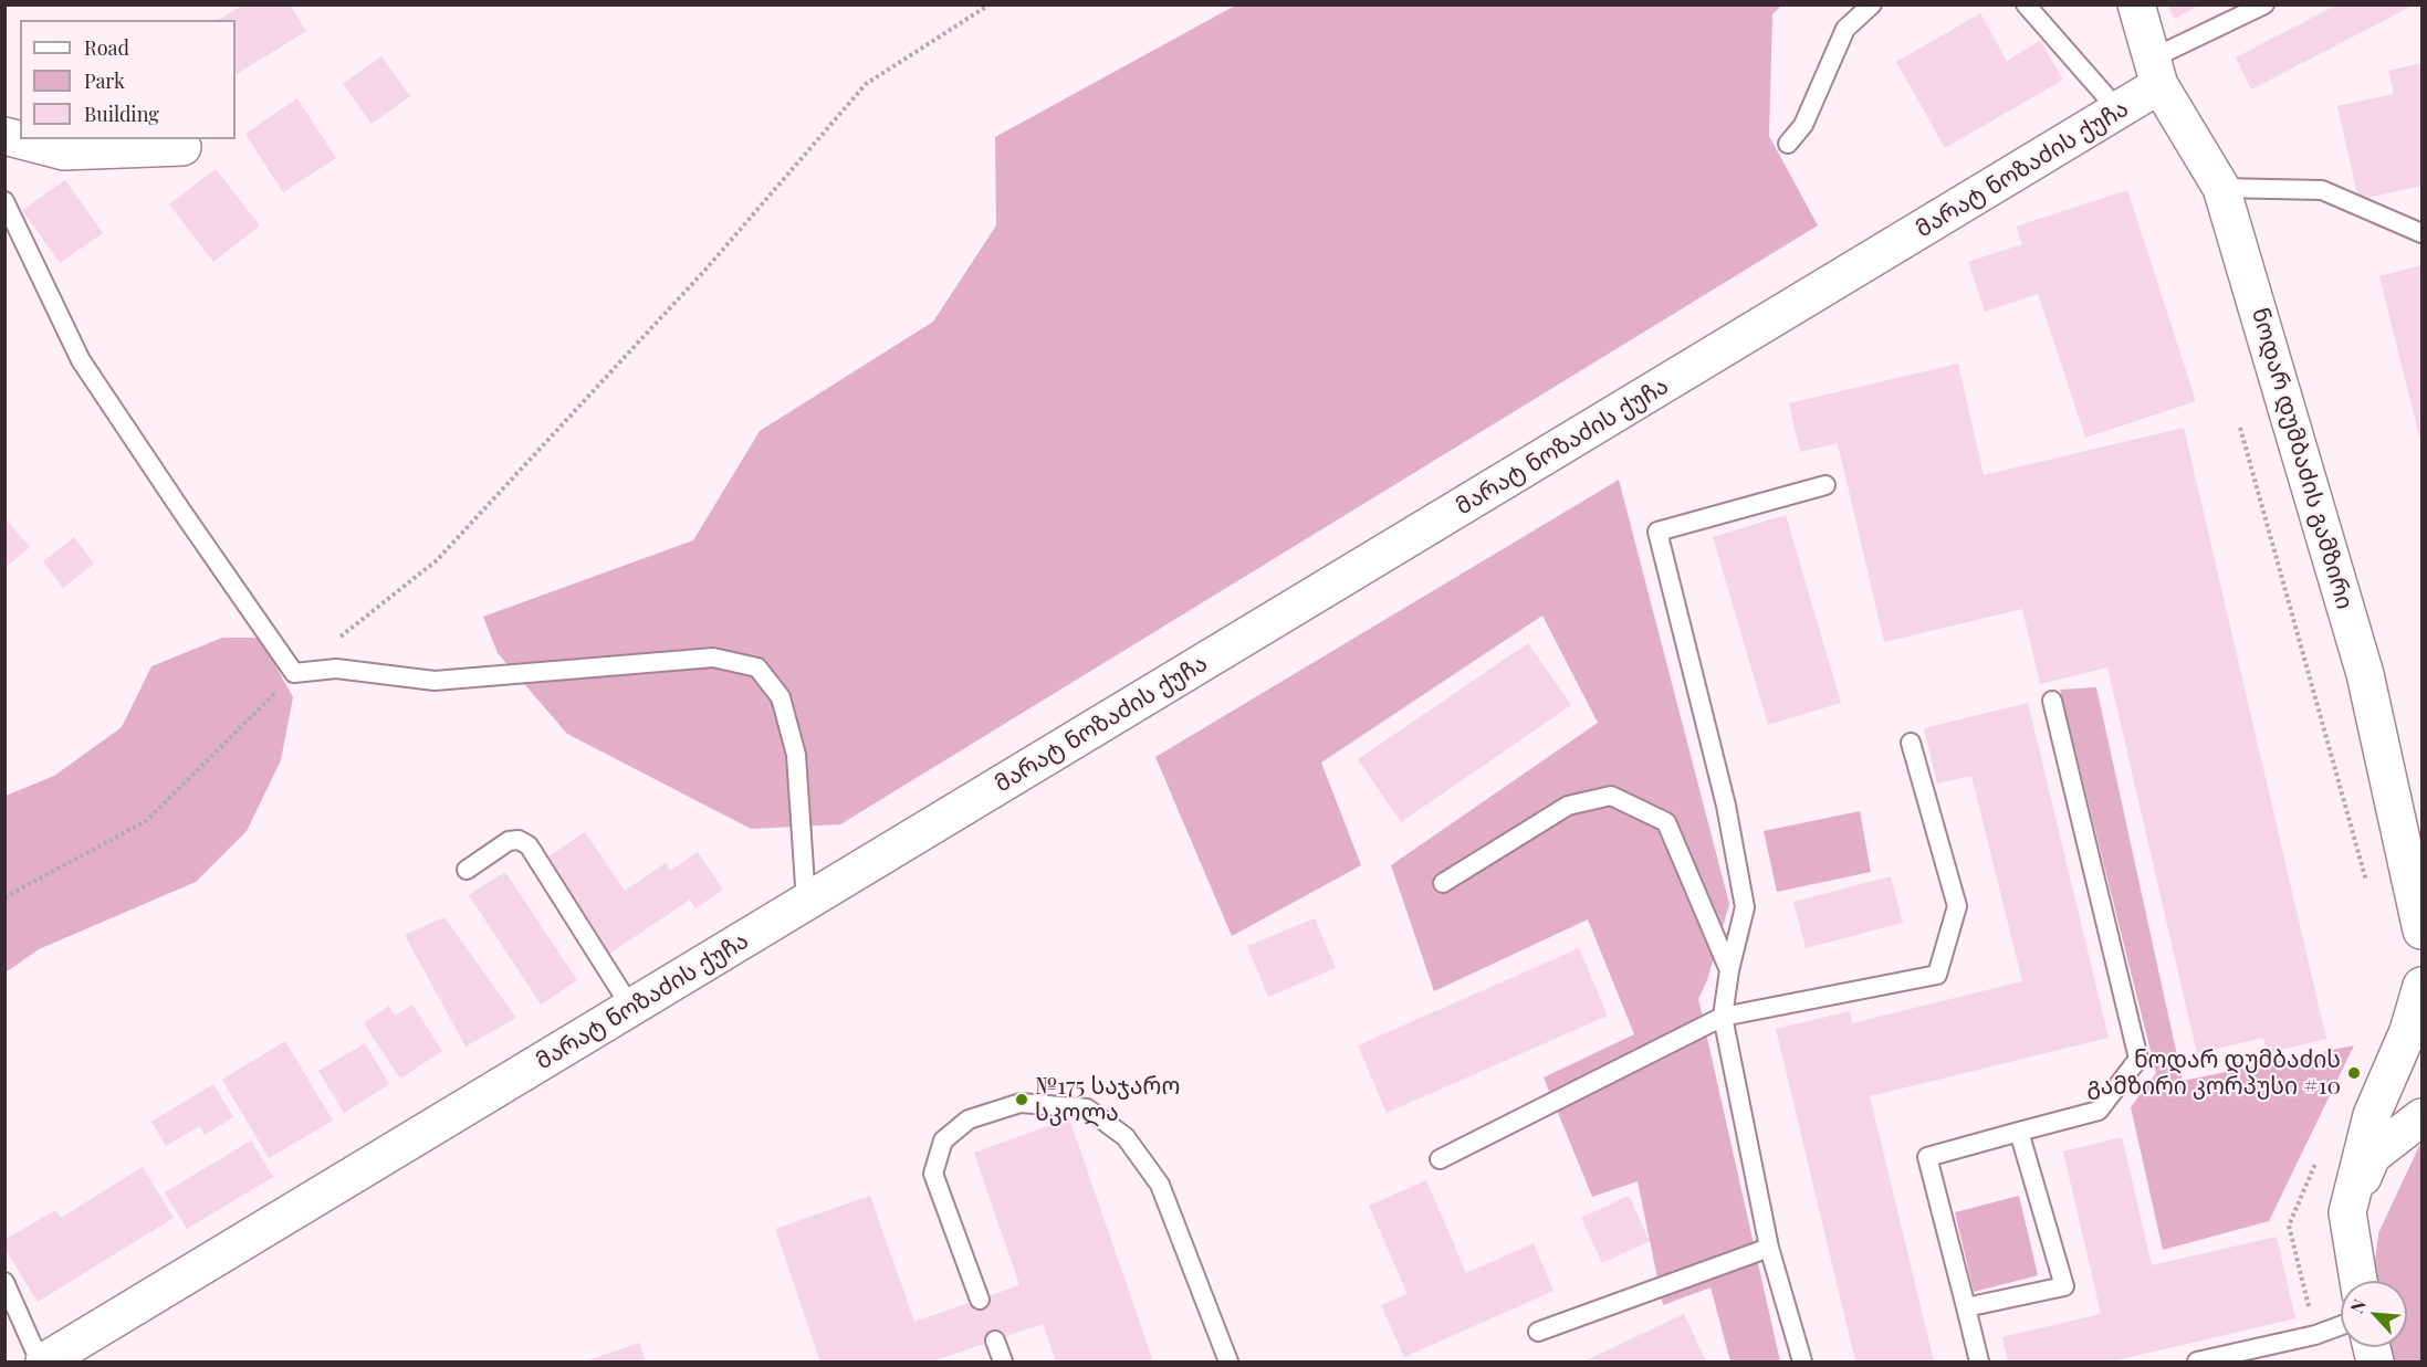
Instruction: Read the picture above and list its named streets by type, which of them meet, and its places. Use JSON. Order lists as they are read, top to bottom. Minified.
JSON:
{"streets":{"street":["მარატ ნოზაძის ქუჩა","ნოდარ დუმბაძის გამზირი"]},"crossings":[["მარატ ნოზაძის ქუჩა","ნოდარ დუმბაძის გამზირი"]],"places":["ნოდარ დუმბაძის გამზირი კორპუსი #10","№175 საჯარო სკოლა"],"legend":["Road","Park","Building"],"north":"top left"}
